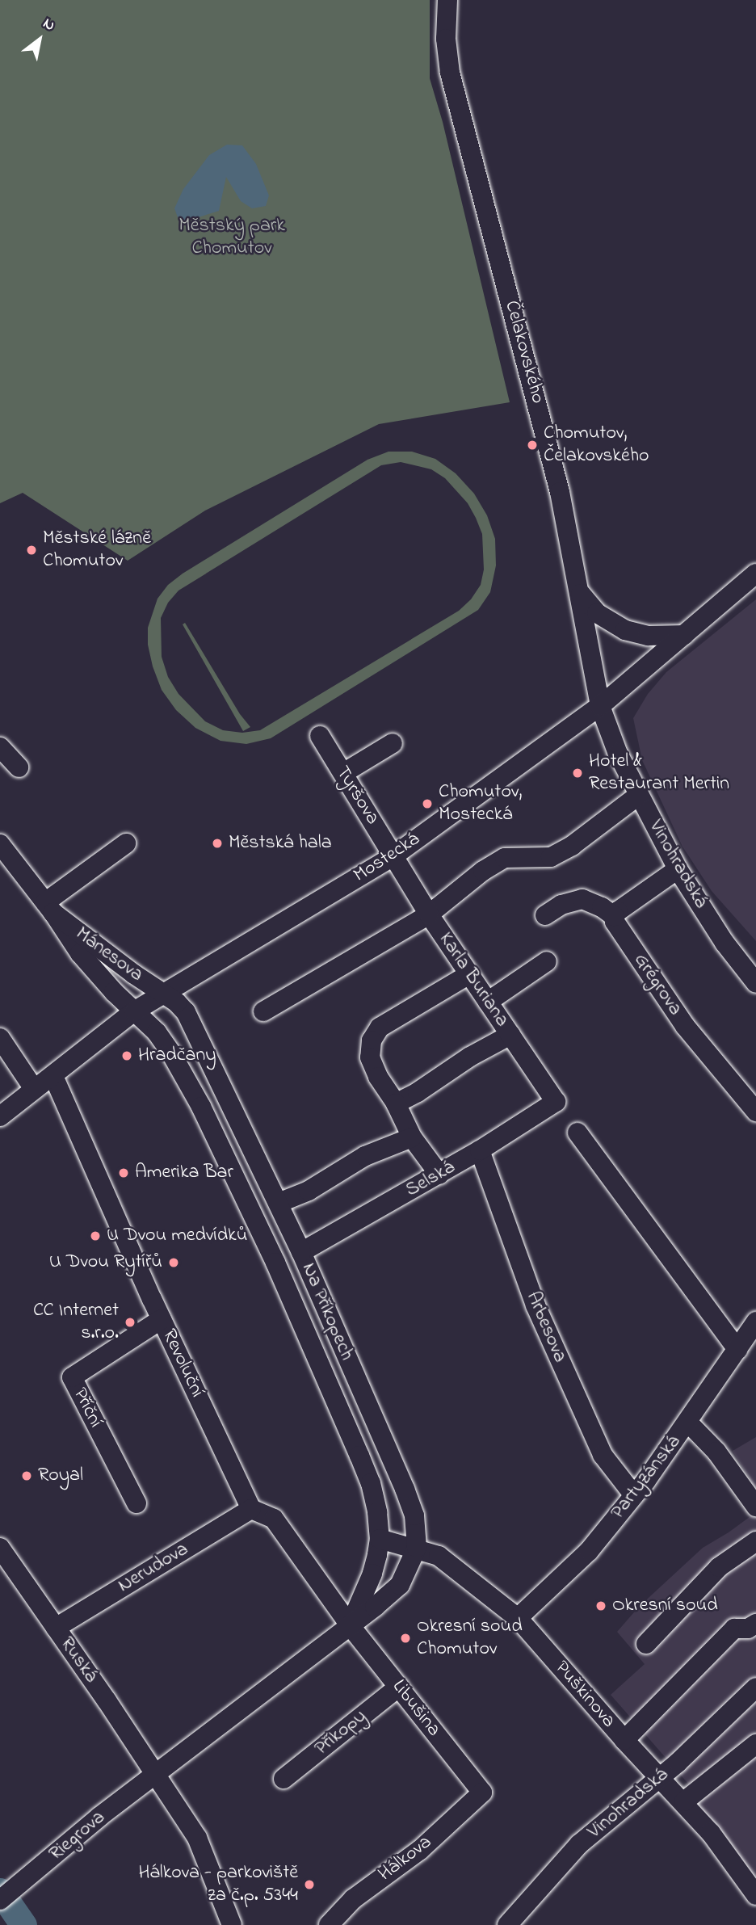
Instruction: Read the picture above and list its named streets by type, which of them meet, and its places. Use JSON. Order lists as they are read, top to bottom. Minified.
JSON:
{"streets":{"street":["Čelakovského","Tyršova","Mostecká","Vinohradská","Mánesova","Karla Buriana","Grégrova","Selská","Na Příkopech","Arbesova","Revoluční","Příční","Partyzánská","Nerudova","Ruská","Puškinova","Libušina","Příkopy","Riegrova","Hálkova"]},"crossings":[["Čelakovského","Mostecká"],["Čelakovského","Vinohradská"],["Tyršova","Mostecká"],["Tyršova","Karla Buriana"],["Mostecká","Vinohradská"],["Mostecká","Mánesova"],["Mostecká","Karla Buriana"],["Mostecká","Na Příkopech"],["Mostecká","Revoluční"],["Vinohradská","Puškinova"],["Mánesova","Na Příkopech"],["Karla Buriana","Selská"],["Selská","Na Příkopech"],["Selská","Arbesova"],["Na Příkopech","Ruská"],["Na Příkopech","Puškinova"],["Na Příkopech","Libušina"],["Na Příkopech","Riegrova"],["Arbesova","Partyzánská"],["Revoluční","Příční"],["Revoluční","Nerudova"],["Partyzánská","Puškinova"],["Nerudova","Ruská"],["Ruská","Riegrova"],["Libušina","Příkopy"],["Libušina","Hálkova"]],"parks":["Městský park Chomutov"],"places":["Chomutov, Čelakovského","Městské lázně Chomutov","Hotel & Restaurant Mertin","Chomutov, Mostecká","Městská hala","Hradčany","Amerika Bar","U Dvou medvídků","U Dvou Rytířů","CC Internet s.r.o.","Royal","Okresní soud","Okresní soud Chomutov","Hálkova - parkoviště za č.p. 5344"],"north":"top right"}
